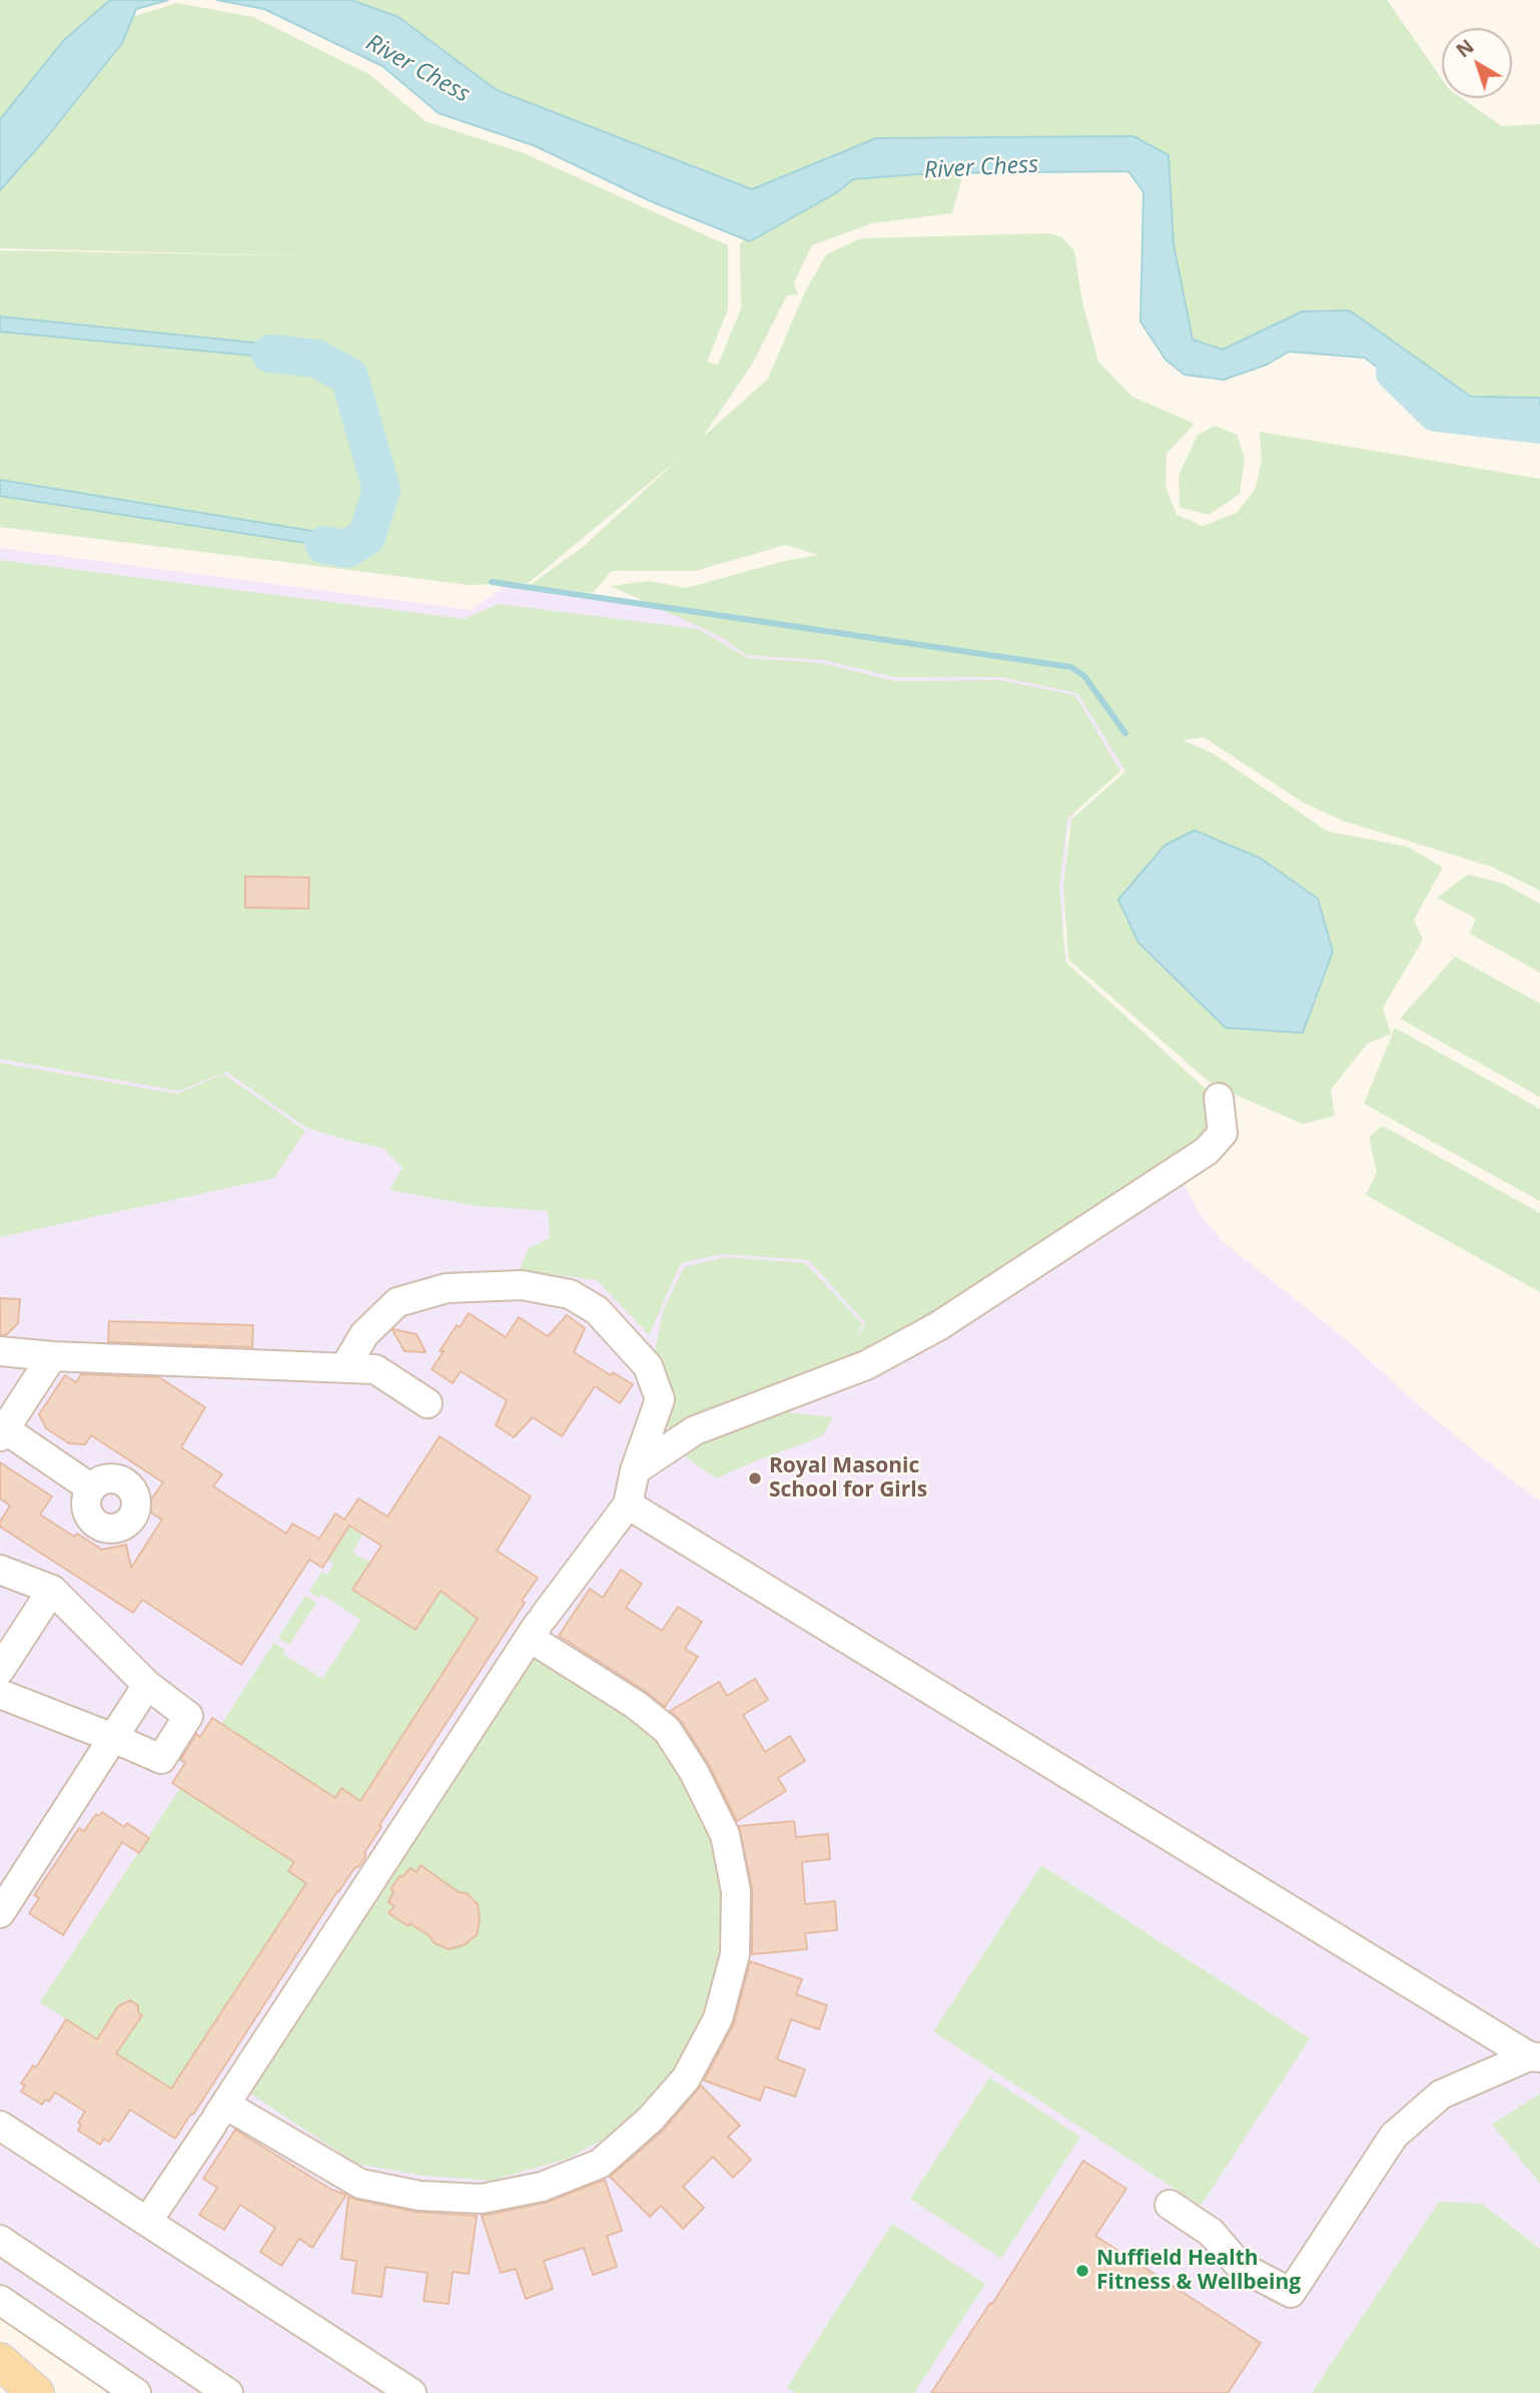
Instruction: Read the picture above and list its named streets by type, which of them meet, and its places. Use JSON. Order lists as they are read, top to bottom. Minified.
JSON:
{"water":["River Chess"],"places":["Royal Masonic School for Girls","Nuffield Health Fitness & Wellbeing"],"north":"top left"}
